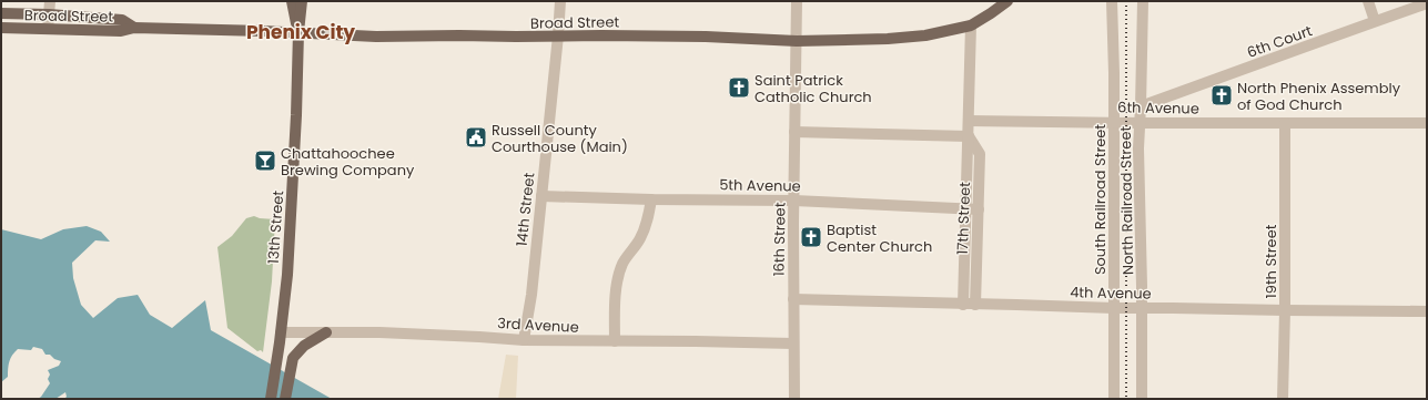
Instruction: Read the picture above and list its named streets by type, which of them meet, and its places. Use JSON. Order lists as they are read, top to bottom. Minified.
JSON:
{"streets":{"main road":["Broad Street","13th Street"],"street":["6th Court","6th Avenue","5th Avenue","South Railroad Street","North Railroad Street","14th Street","17th Street","16th Street","19th Street","4th Avenue","3rd Avenue"]},"crossings":[["Broad Street","14th Street"],["Broad Street","17th Street"],["Broad Street","13th Street"],["Broad Street","16th Street"],["6th Court","North Railroad Street"],["6th Avenue","South Railroad Street"],["6th Avenue","North Railroad Street"],["6th Avenue","17th Street"],["6th Avenue","19th Street"],["5th Avenue","14th Street"],["5th Avenue","17th Street"],["5th Avenue","16th Street"],["South Railroad Street","4th Avenue"],["North Railroad Street","4th Avenue"],["14th Street","3rd Avenue"],["17th Street","4th Avenue"],["13th Street","3rd Avenue"],["16th Street","4th Avenue"],["16th Street","3rd Avenue"],["19th Street","4th Avenue"]],"districts":["Phenix City"],"places":{"church":["Saint Patrick Catholic Church","North Phenix Assembly of God Church","Baptist Center Church"],"public building":["Russell County Courthouse (Main)"],"bar":["Chattahoochee Brewing Company"]}}
